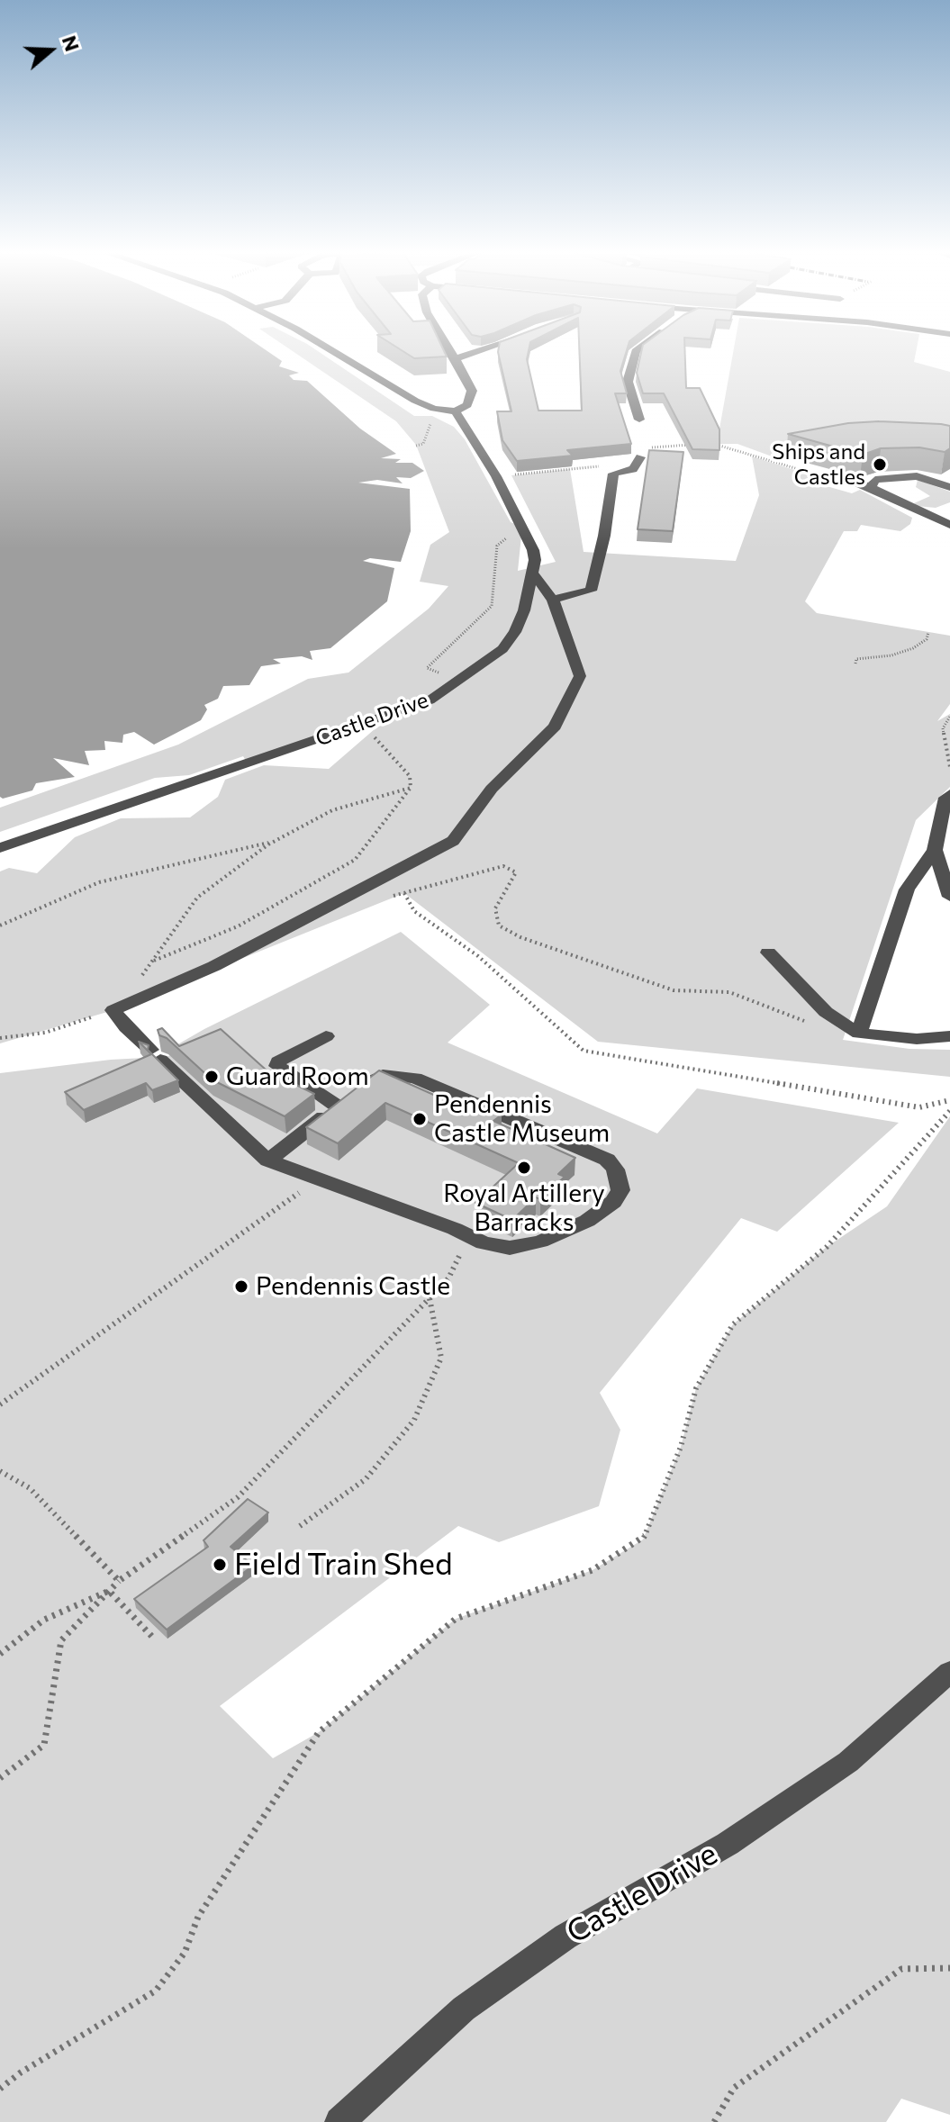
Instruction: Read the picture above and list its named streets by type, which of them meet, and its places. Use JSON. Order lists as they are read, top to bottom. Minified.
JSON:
{"streets":{"street":["Castle Drive"]},"places":["Ships and Castles","Guard Room","Pendennis Castle Museum","Royal Artillery Barracks","Pendennis Castle","Field Train Shed"],"north":"right"}
